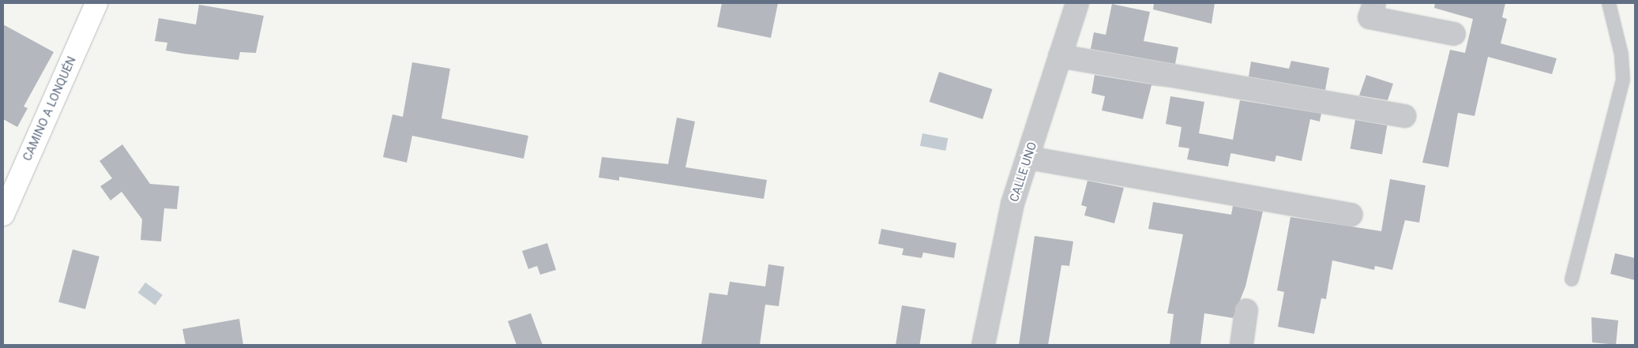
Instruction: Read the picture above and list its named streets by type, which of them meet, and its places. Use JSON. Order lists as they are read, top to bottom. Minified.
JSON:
{"streets":{"main road":["CAMINO A LONQUÉN"],"street":["CALLE UNO"]}}
